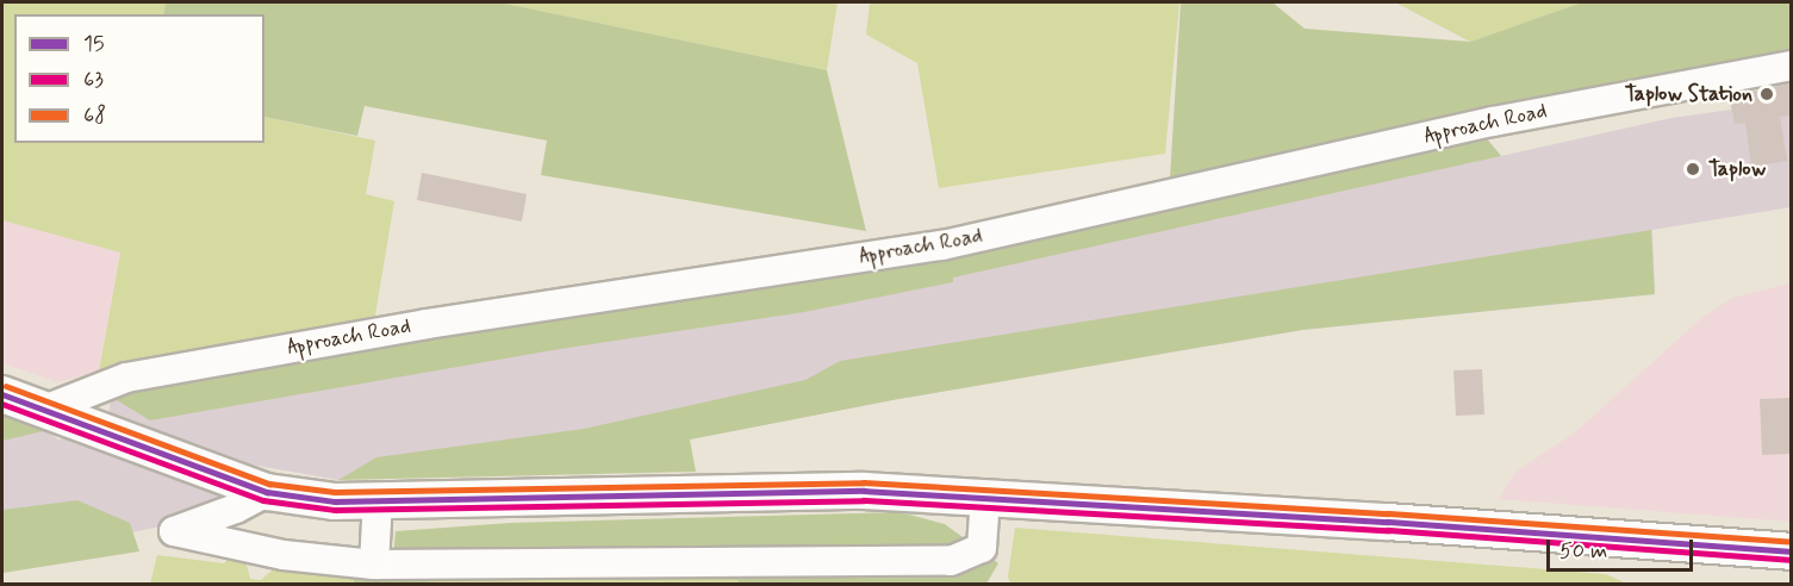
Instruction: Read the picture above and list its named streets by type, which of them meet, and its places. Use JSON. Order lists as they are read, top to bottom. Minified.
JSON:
{"streets":{"street":["Approach Road"]},"places":["Taplow Station","Taplow"],"lines":["transit line 68","transit line 15","transit line 63"],"legend":["15","63","68"],"scale_bar":"50 m"}
